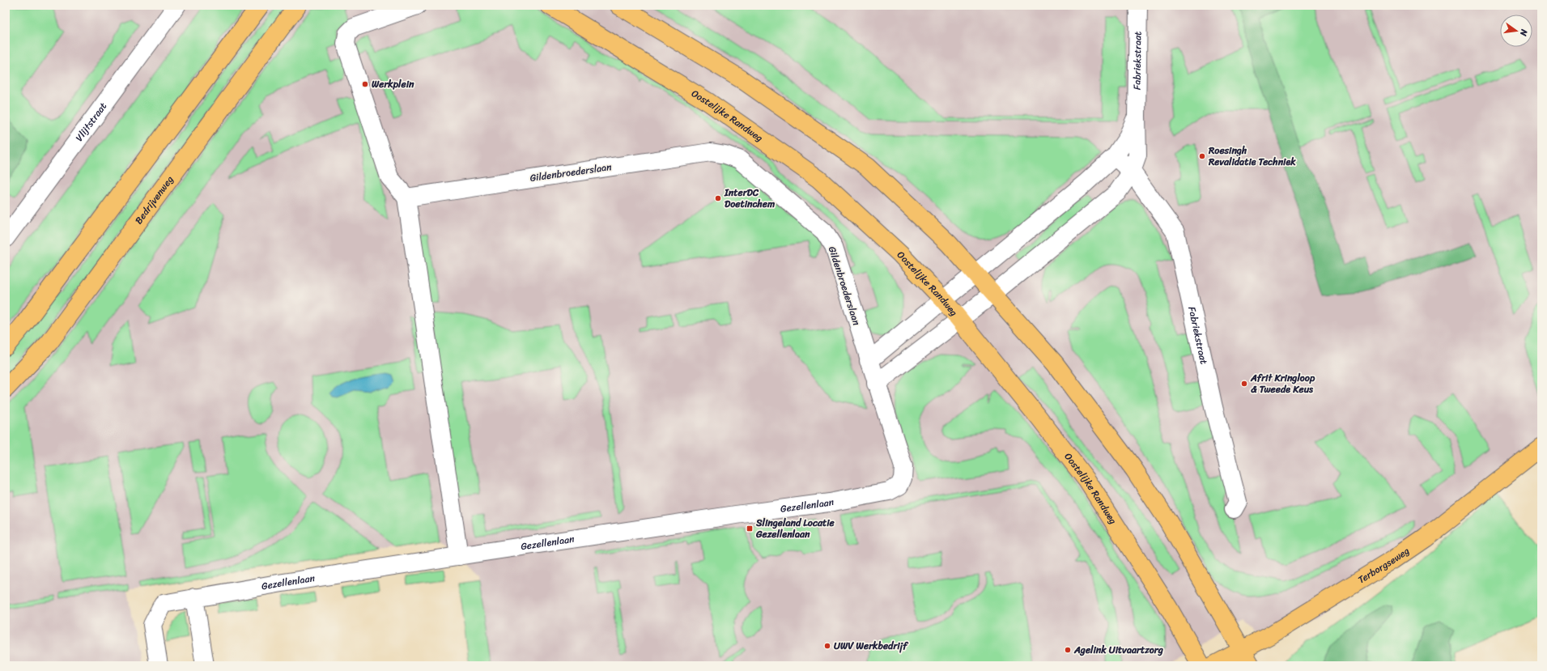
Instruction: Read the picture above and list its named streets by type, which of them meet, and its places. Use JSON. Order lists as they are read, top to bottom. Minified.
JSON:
{"streets":{"main road":["Oostelijke Randweg","Bedrijvenweg","Terborgseweg"],"street":["Fabriekstraat","Vlijtstraat","Gildenbroederslaan","Gezellenlaan"]},"crossings":[["Fabriekstraat","Oostelijke Randweg"],["Gildenbroederslaan","Gezellenlaan"]],"places":{"other":["Werkplein","Roesingh Revalidatie Techniek","InterDC Doetinchem","Afrit Kringloop & Tweede Keus","UWV Werkbedrijf","Agelink Uitvaartzorg"],"transit":["Slingeland Locatie Gezellenlaan"]},"north":"right"}
